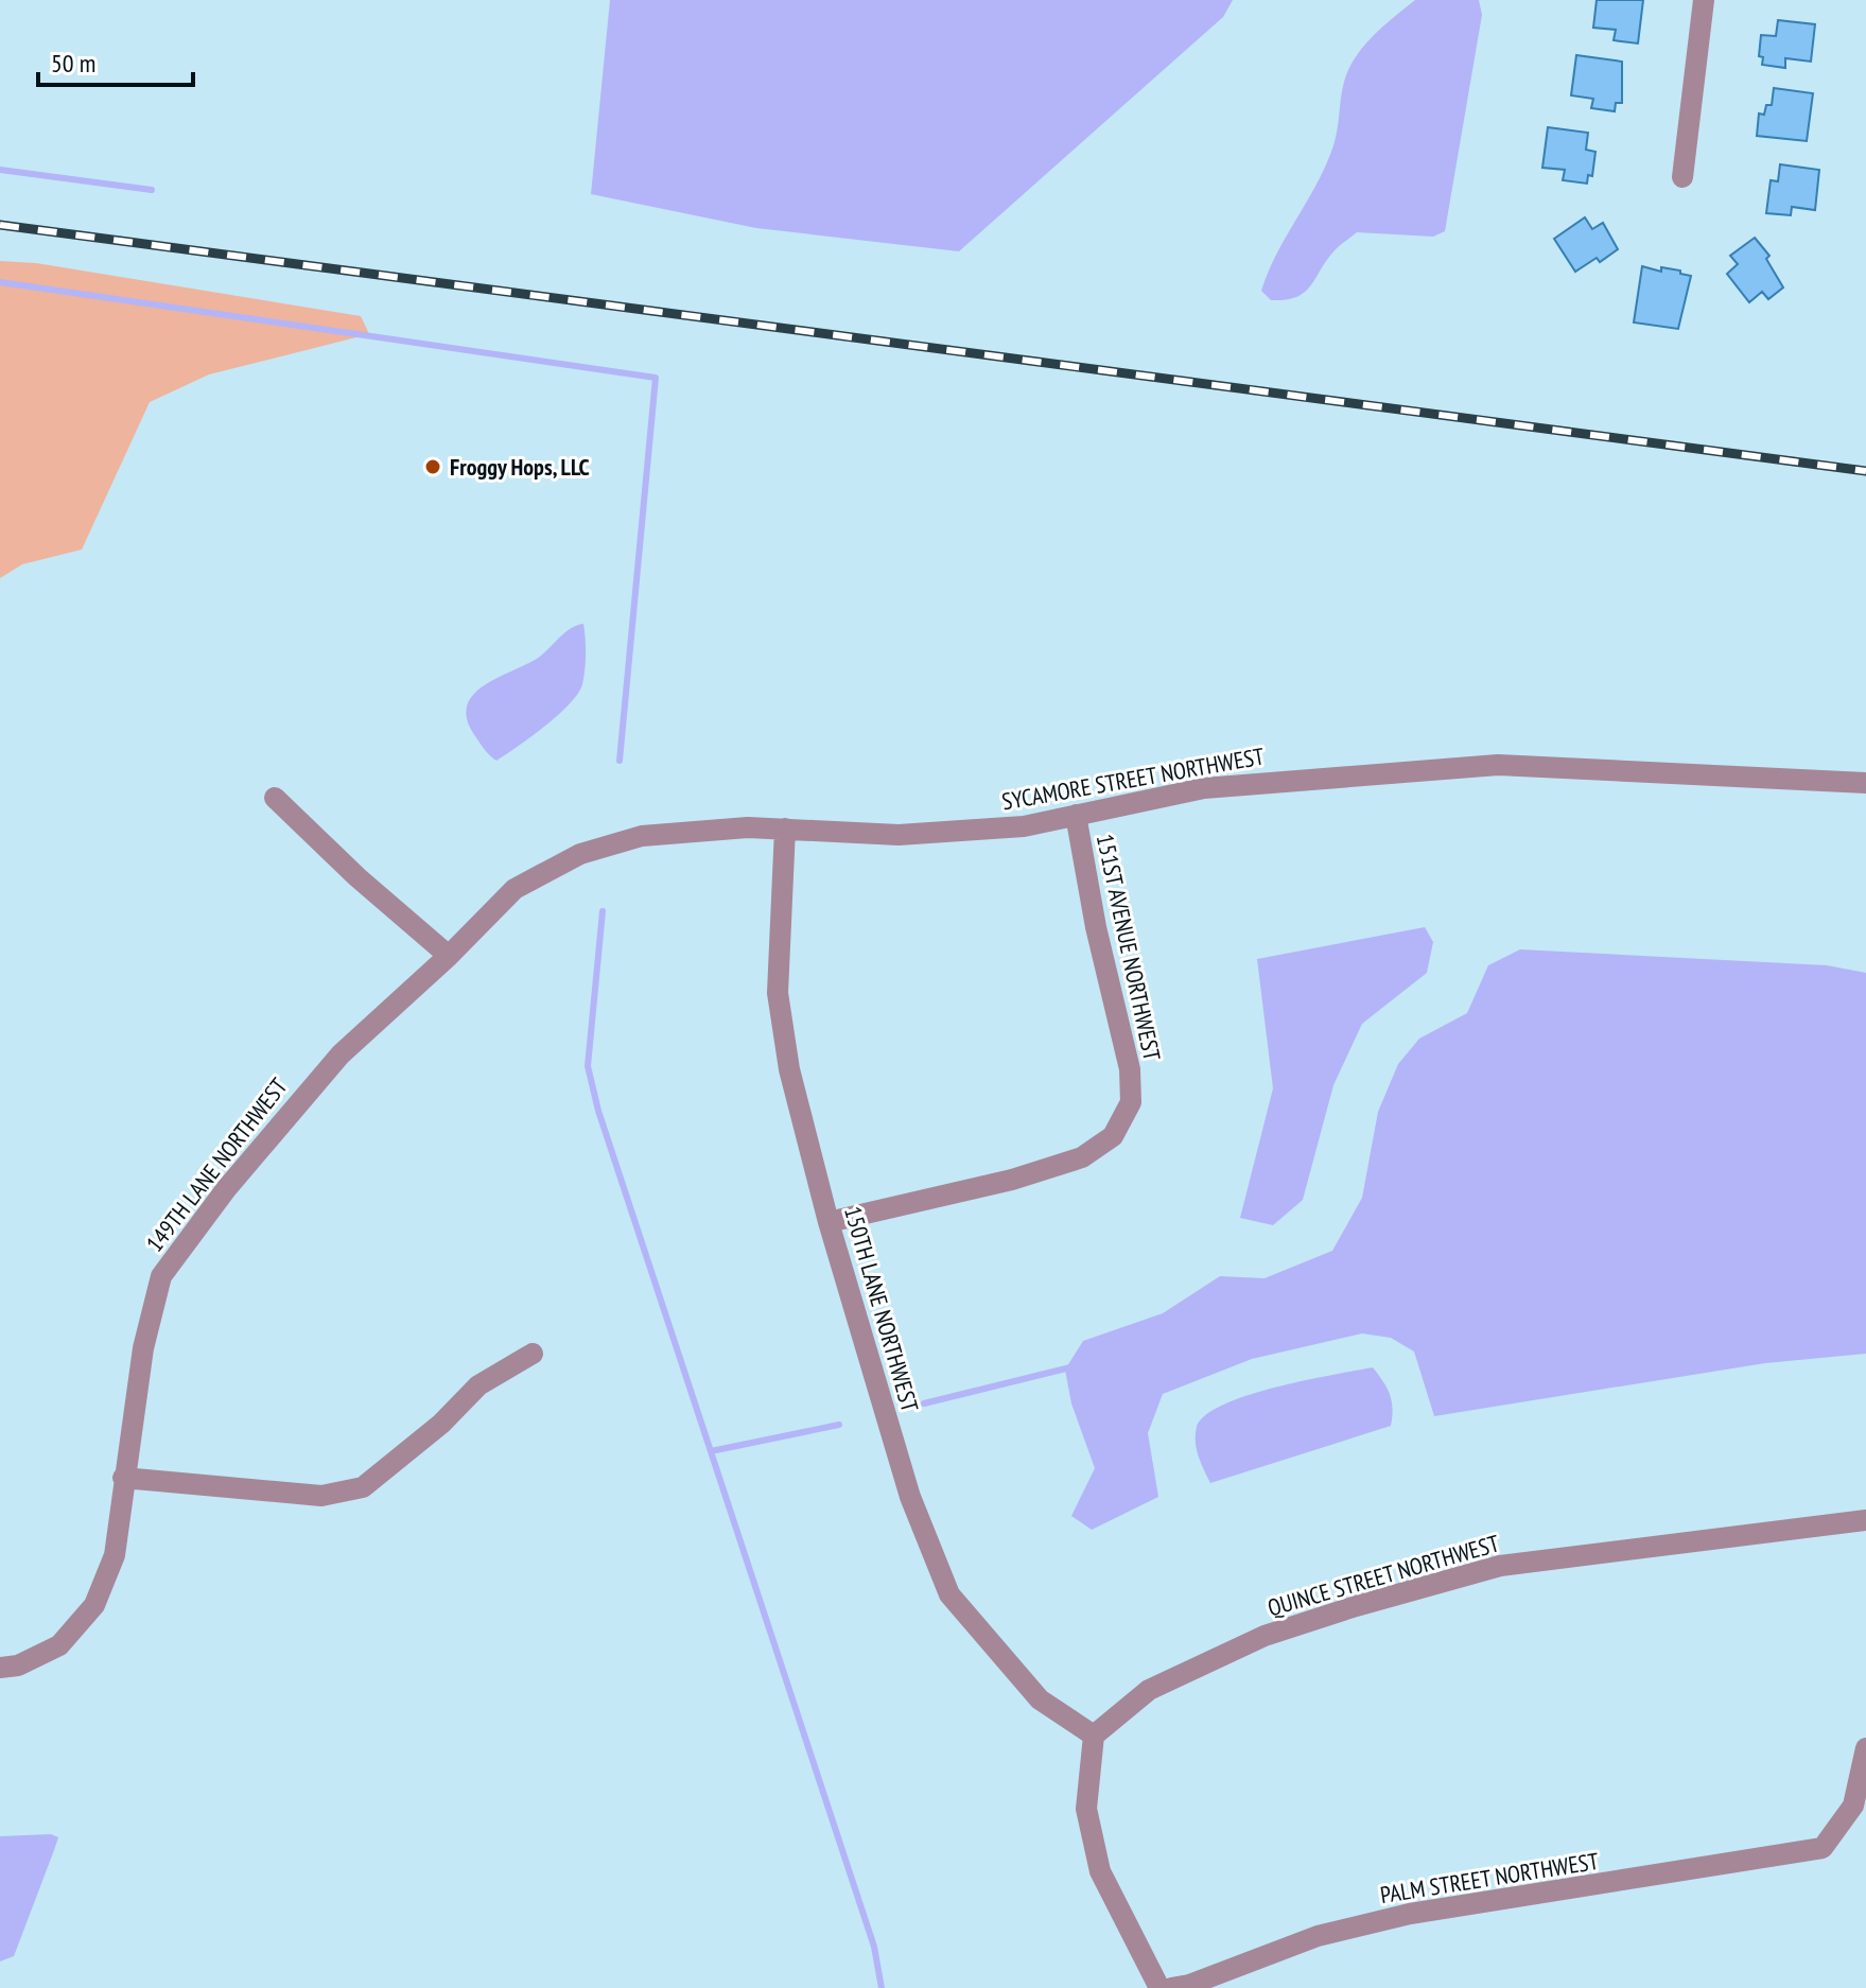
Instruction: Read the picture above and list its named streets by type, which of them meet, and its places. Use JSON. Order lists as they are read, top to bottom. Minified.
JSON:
{"streets":{"street":["SYCAMORE STREET NORTHWEST","151ST AVENUE NORTHWEST","149TH LANE NORTHWEST","150TH LANE NORTHWEST","QUINCE STREET NORTHWEST","PALM STREET NORTHWEST"]},"crossings":[["SYCAMORE STREET NORTHWEST","151ST AVENUE NORTHWEST"],["SYCAMORE STREET NORTHWEST","149TH LANE NORTHWEST"],["SYCAMORE STREET NORTHWEST","150TH LANE NORTHWEST"],["151ST AVENUE NORTHWEST","150TH LANE NORTHWEST"],["150TH LANE NORTHWEST","QUINCE STREET NORTHWEST"]],"places":["Froggy Hops, LLC"],"scale_bar":"50 m"}
